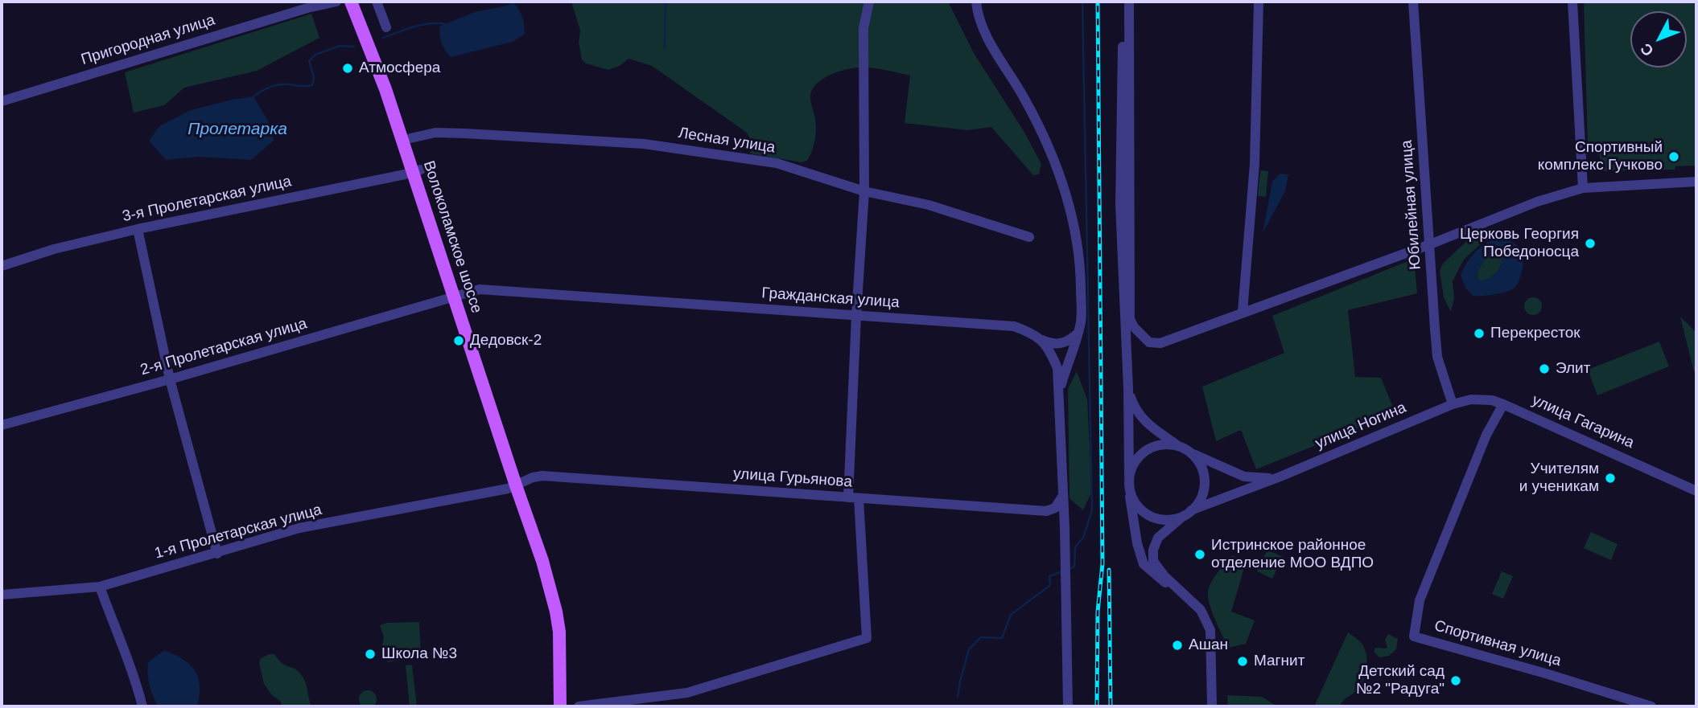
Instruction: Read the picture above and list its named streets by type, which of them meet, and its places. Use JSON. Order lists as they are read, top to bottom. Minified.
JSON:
{"streets":{"main road":["Волоколамское шоссе"],"street":["Пригородная улица","Лесная улица","3-я Пролетарская улица","Юбилейная улица","Гражданская улица","2-я Пролетарская улица","улица Гагарина","улица Ногина","улица Гурьянова","1-я Пролетарская улица","Спортивная улица"]},"crossings":[["Лесная улица","Волоколамское шоссе"],["3-я Пролетарская улица","Волоколамское шоссе"],["Юбилейная улица","улица Гагарина"],["Юбилейная улица","улица Ногина"],["Волоколамское шоссе","Гражданская улица"],["Волоколамское шоссе","2-я Пролетарская улица"],["Волоколамское шоссе","улица Гурьянова"],["Волоколамское шоссе","1-я Пролетарская улица"],["Гражданская улица","2-я Пролетарская улица"],["улица Гагарина","улица Ногина"],["улица Гагарина","Спортивная улица"],["улица Гурьянова","1-я Пролетарская улица"]],"water":["Пролетарка"],"places":["Атмосфера","Спортивный комплекс Гучково","Церковь Георгия Победоносца","Перекресток","Дедовск-2","Элит","Учителям и ученикам","Истринское районное отделение МОО ВДПО","Ашан","Школа №3","Магнит","Детский сад №2 \"Радуга\""],"north":"bottom left"}
